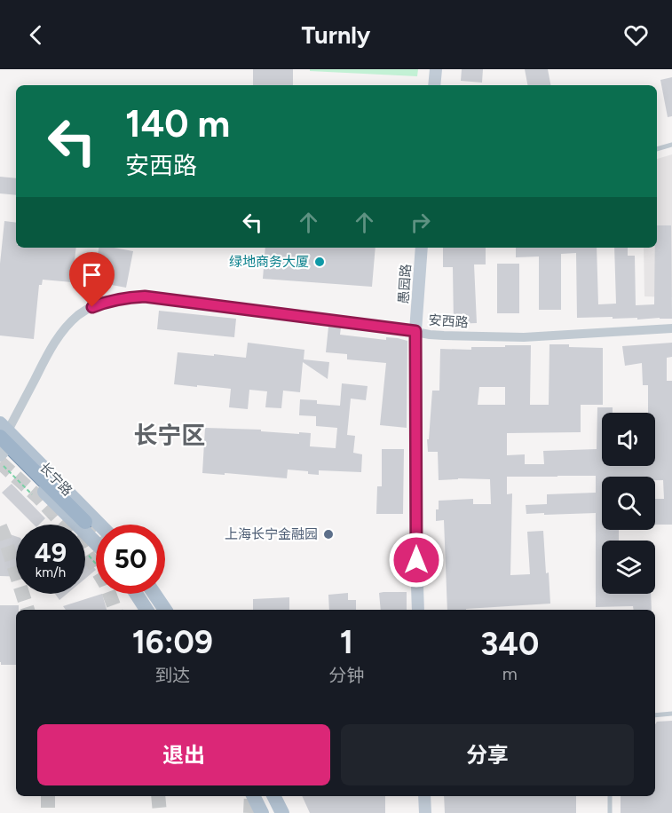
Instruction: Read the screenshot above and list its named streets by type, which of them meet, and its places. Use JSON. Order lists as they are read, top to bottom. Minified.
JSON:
{"streets":{"main road":["愚园路","长宁路"],"street":["安西路"]},"crossings":[["愚园路","安西路"],["安西路","长宁路"]],"districts":["长宁区"],"places":["绿地商务大厦","上海长宁金融园"],"page":{"header":"Turnly","turn":["140 m","安西路"],"speed":"49 km/h","limit":"50","eta":["16:09","到达","1","分钟","340","m"],"buttons":["退出","分享"]}}
